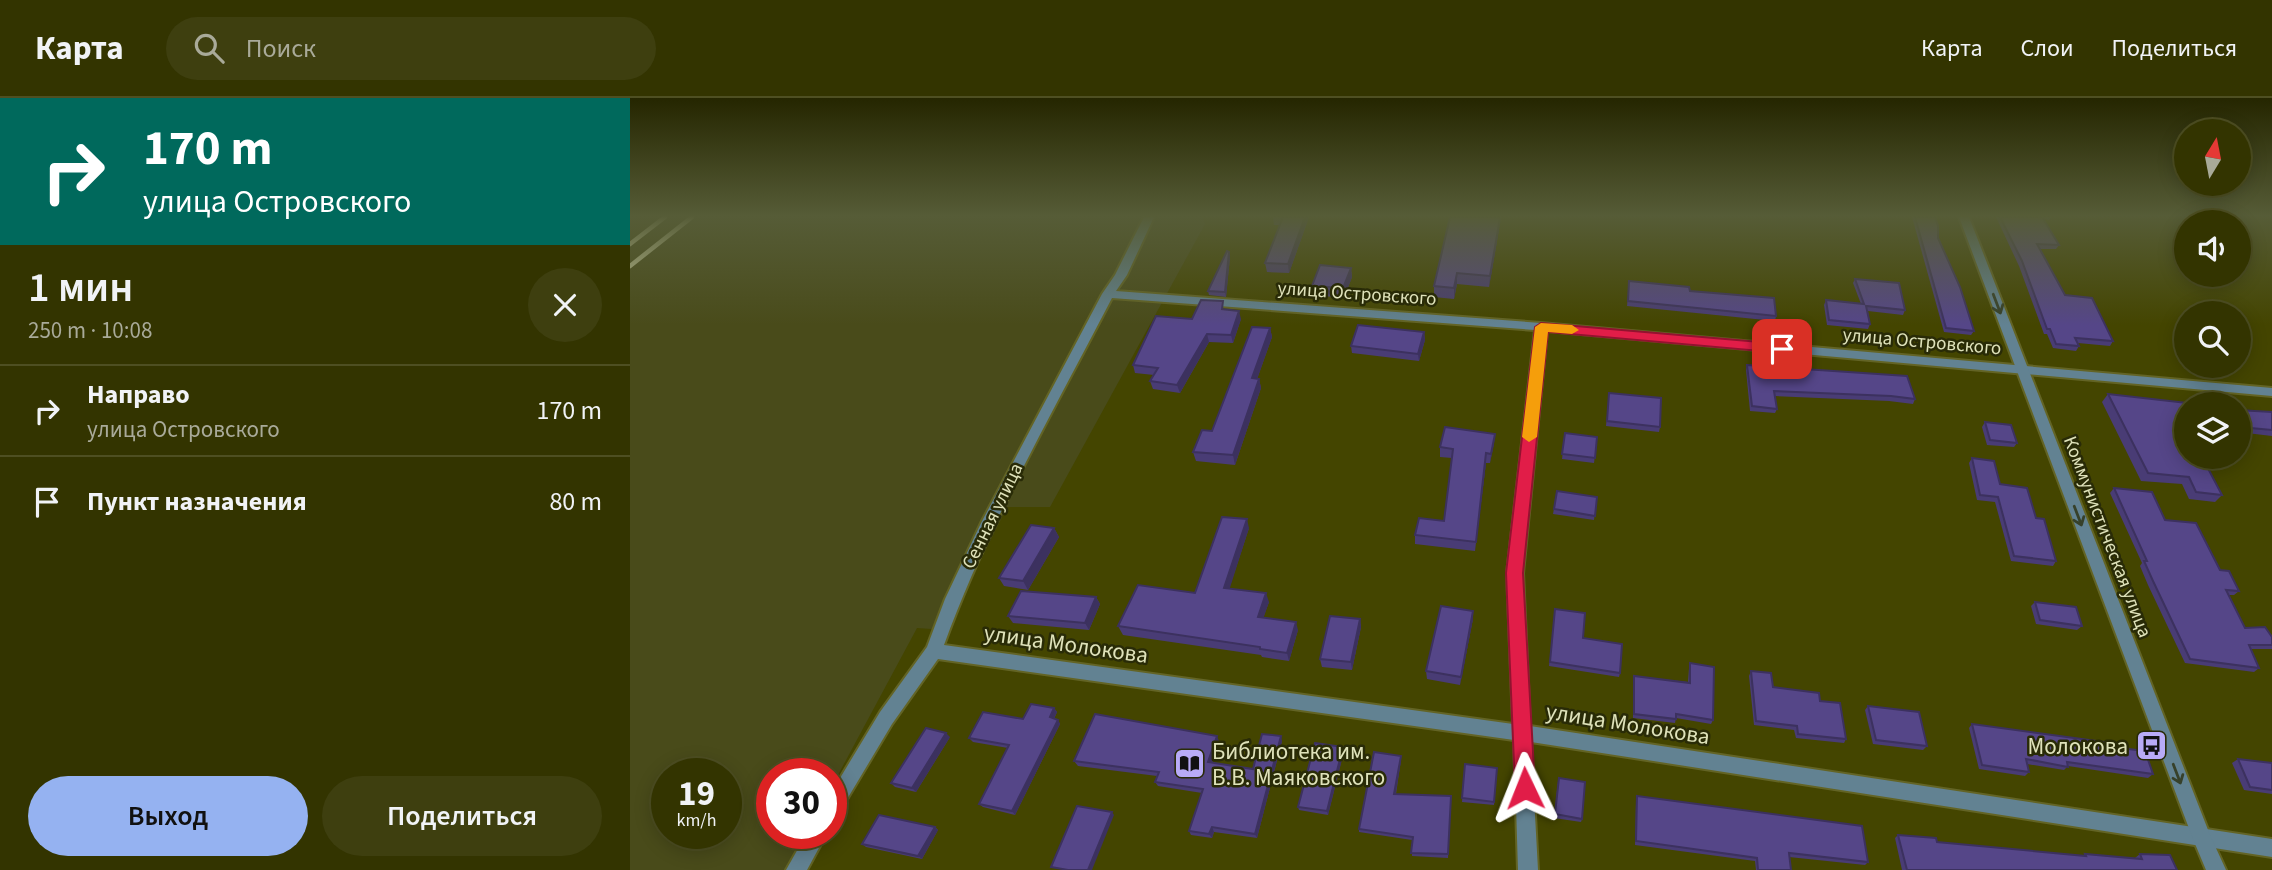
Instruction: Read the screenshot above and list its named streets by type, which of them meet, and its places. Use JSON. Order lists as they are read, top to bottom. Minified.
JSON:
{"streets":{"street":["улица Островского","Сенная улица","Коммунистическая улица","улица Молокова"]},"crossings":[["улица Островского","Сенная улица"],["улица Островского","Коммунистическая улица"],["Сенная улица","улица Молокова"],["Коммунистическая улица","улица Молокова"]],"one_way":["Коммунистическая улица"],"places":{"bus stop":["Молокова"],"library":["Библиотека им. В.В. Маяковского"]},"north":"top","page":{"header":"Карта","search":"Поиск","nav":["Карта","Слои","Поделиться"],"turn":["170 m","улица Островского"],"heading":["1 мин","250 m · 10:08"],"list":[{"name":"Направо","note":"улица Островского","value":"170 m"},{"name":"Пункт назначения","value":"80 m"}],"speed":"19 km/h","limit":"30","buttons":["Выход","Поделиться"]}}
